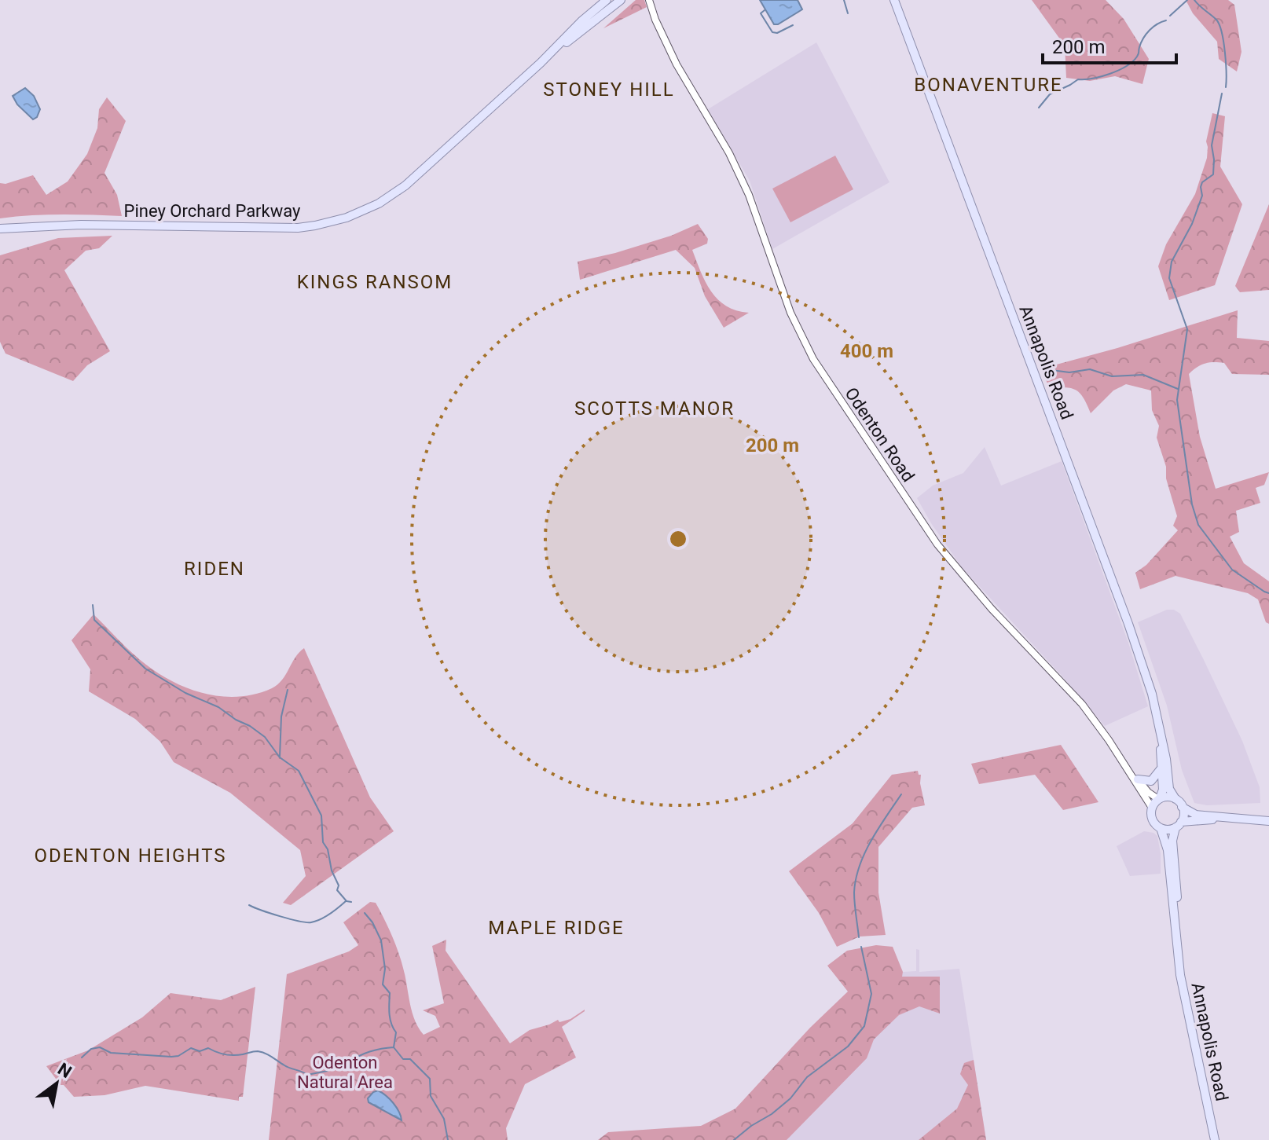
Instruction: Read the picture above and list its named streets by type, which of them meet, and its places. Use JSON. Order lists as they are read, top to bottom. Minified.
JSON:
{"streets":{"main road":["Piney Orchard Parkway","Annapolis Road"],"street":["Odenton Road"]},"crossings":[["Annapolis Road","Odenton Road"]],"districts":["BONAVENTURE","STONEY HILL","KINGS RANSOM","SCOTTS MANOR","RIDEN","ODENTON HEIGHTS","MAPLE RIDGE"],"parks":["Odenton Natural Area"],"scale_bar":"200 m","north":"top right","rings":["400 m","200 m"]}
